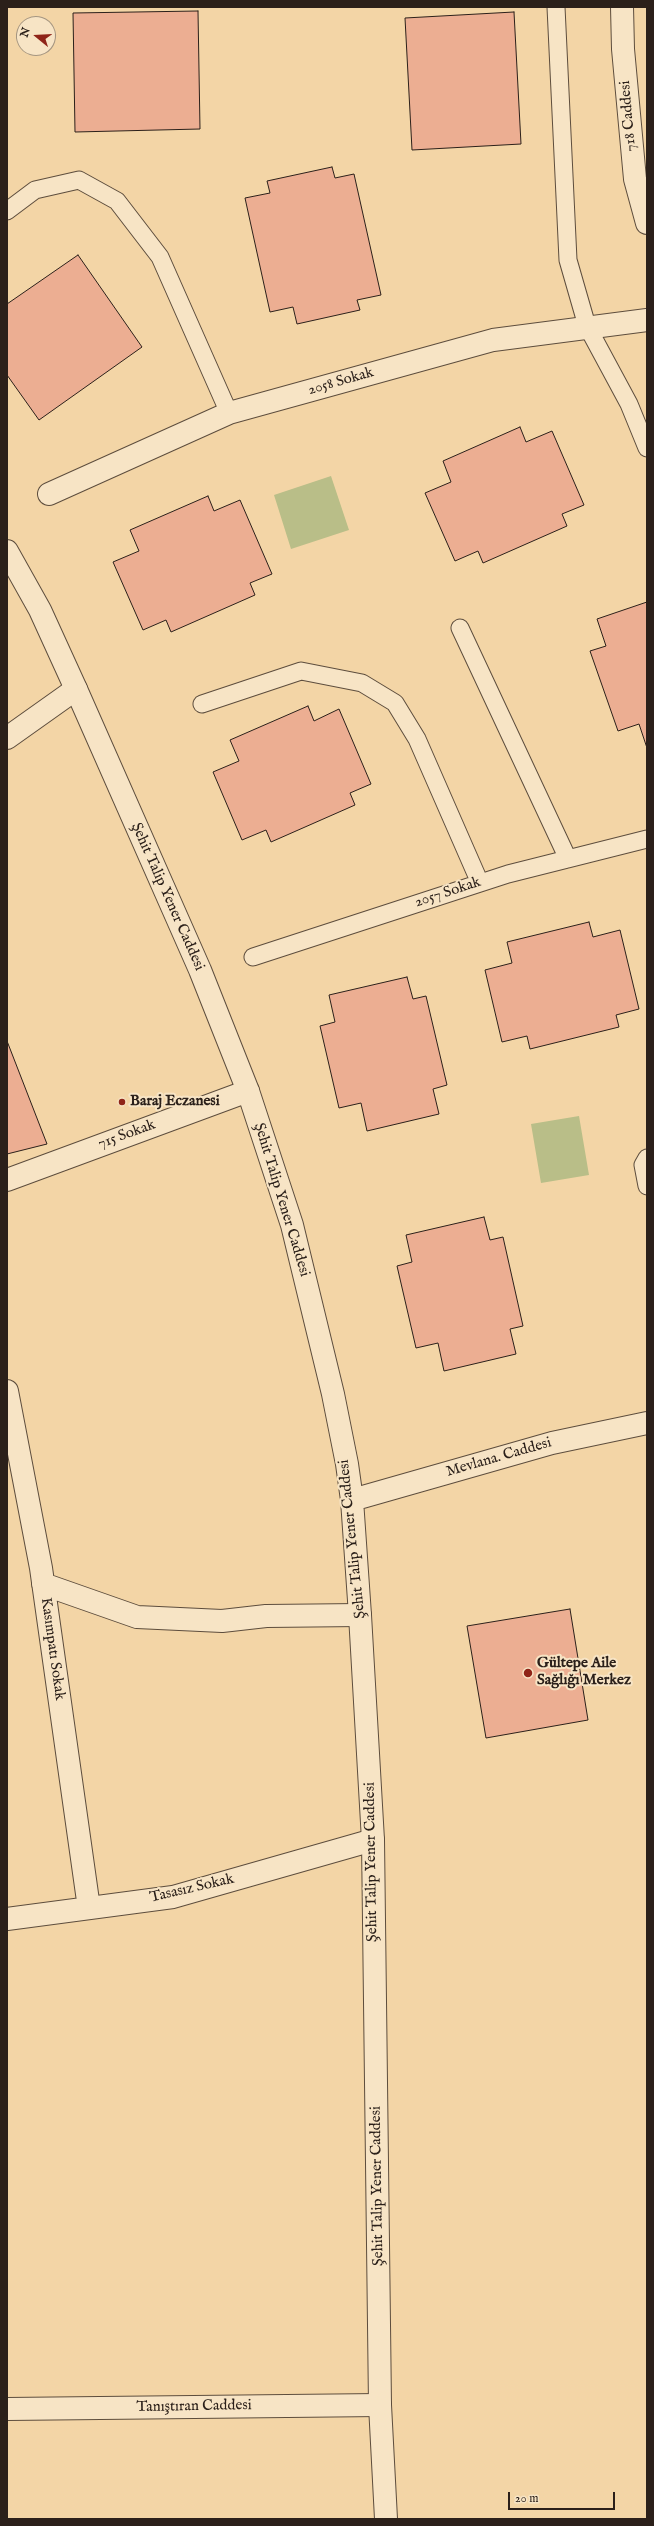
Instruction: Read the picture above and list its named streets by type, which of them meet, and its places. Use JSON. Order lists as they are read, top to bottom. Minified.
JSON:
{"streets":{"street":["718 Caddesi","2058 Sokak","Şehit Talip Yener Caddesi","715 Sokak","Mevlana. Caddesi","Kasımpatı Sokak","Tasasız Sokak","Tanıştıran Caddesi"],"lane":["2057 Sokak"]},"crossings":[["Şehit Talip Yener Caddesi","715 Sokak"],["Şehit Talip Yener Caddesi","Mevlana. Caddesi"],["Şehit Talip Yener Caddesi","Tasasız Sokak"],["Şehit Talip Yener Caddesi","Tanıştıran Caddesi"],["Kasımpatı Sokak","Tasasız Sokak"]],"places":["Baraj Eczanesi","Gültepe Aile Sağlığı Merkez"],"scale_bar":"20 m","north":"left"}
